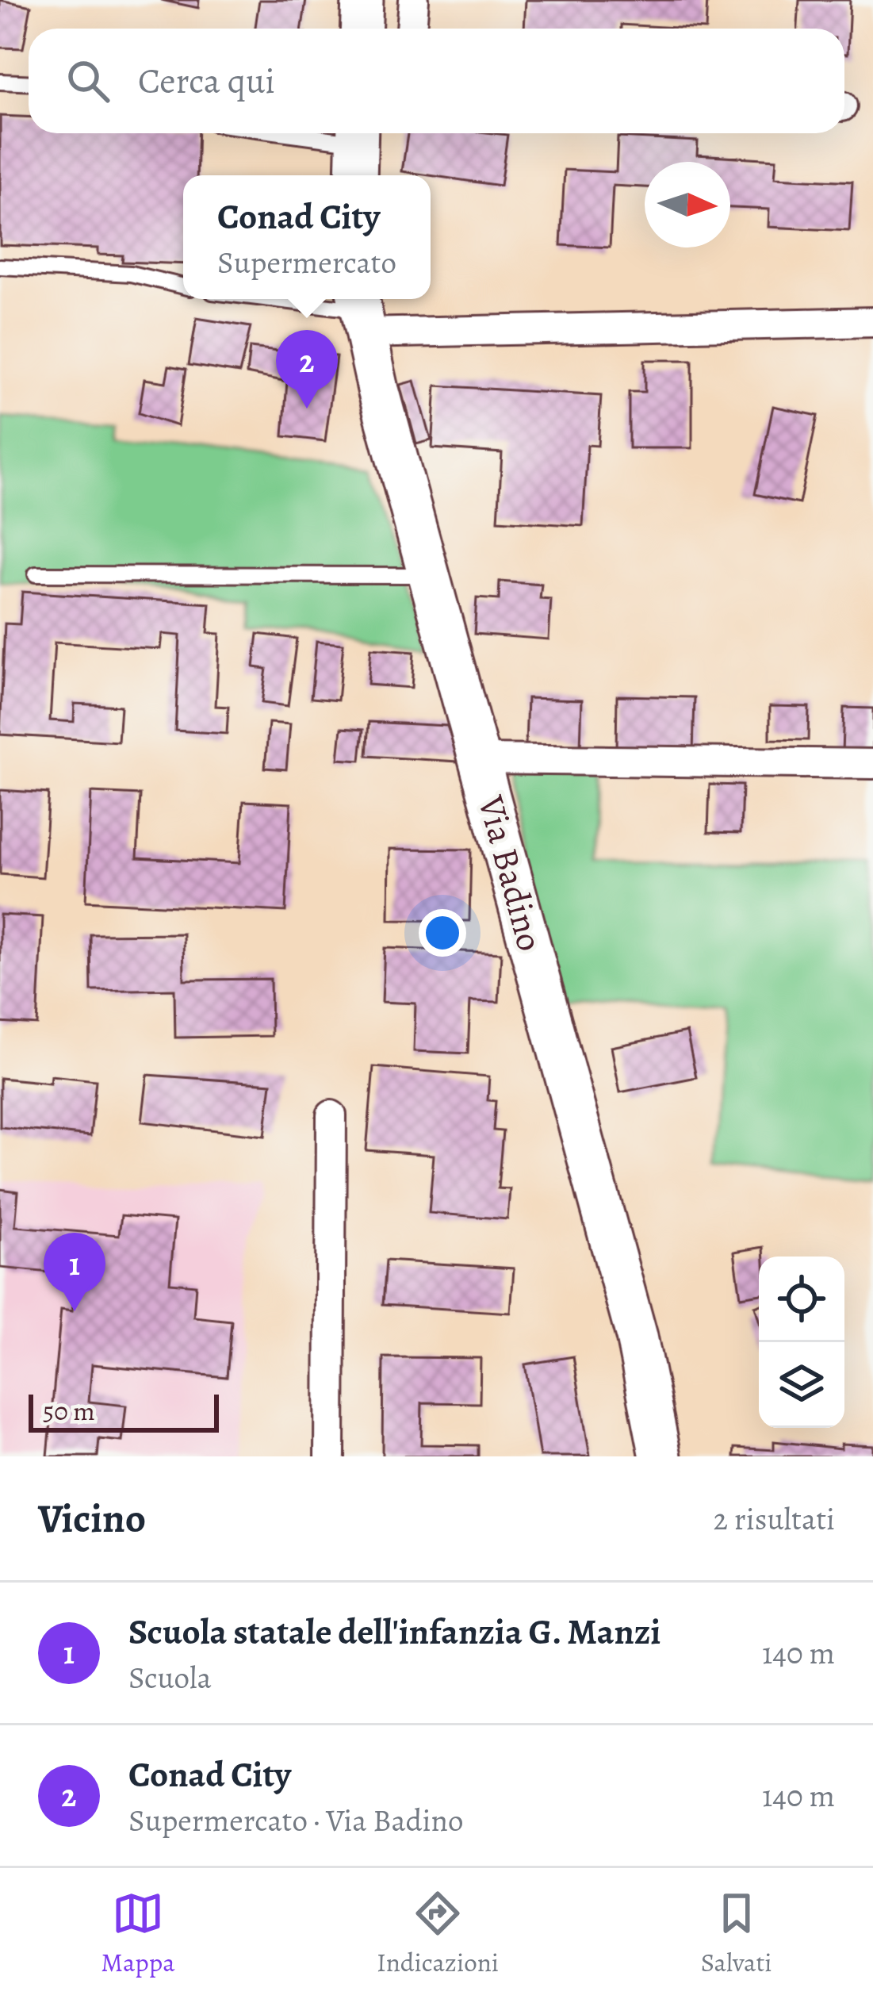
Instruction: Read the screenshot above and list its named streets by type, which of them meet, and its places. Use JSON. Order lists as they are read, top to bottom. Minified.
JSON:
{"streets":{"street":["Via Badino"]},"scale_bar":"50 m","north":"right","page":{"search":"Cerca qui","popup":["Conad City","Supermercato"],"pins":["2","1"],"scale":"50 m","heading":["Vicino","2 risultati"],"list":[{"mark":"1","name":"Scuola statale dell'infanzia G. Manzi","note":"Scuola","value":"140 m"},{"mark":"2","name":"Conad City","note":"Supermercato · Via Badino","value":"140 m"}],"nav":["Mappa","Indicazioni","Salvati"]}}
